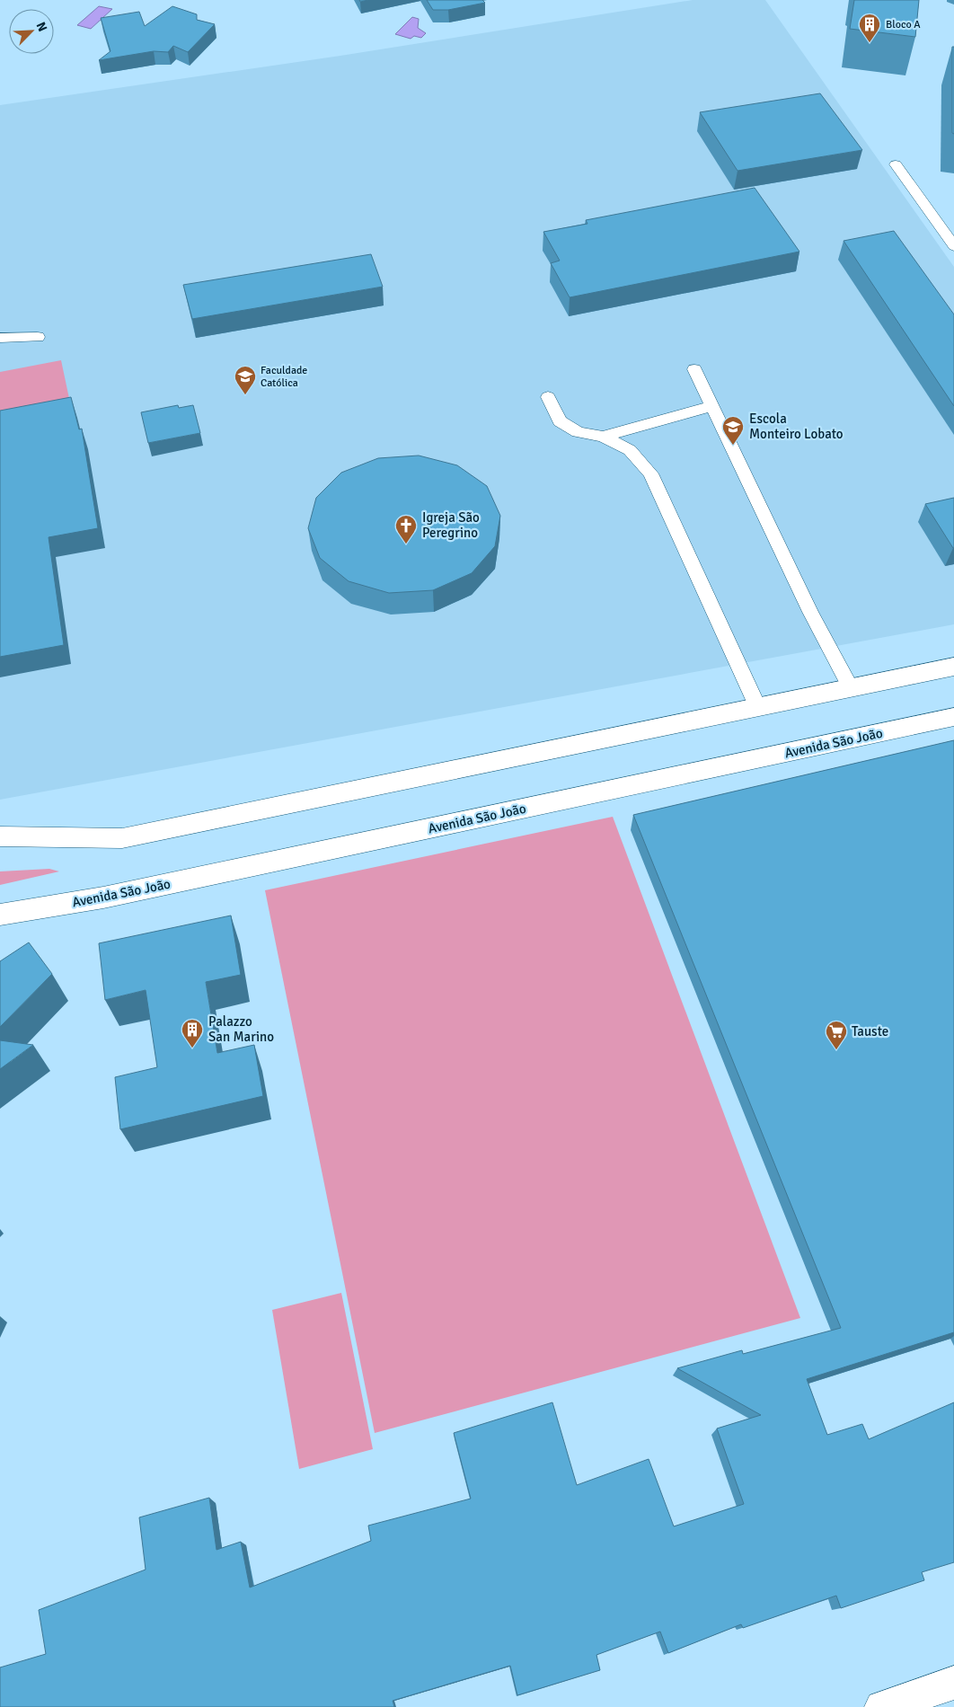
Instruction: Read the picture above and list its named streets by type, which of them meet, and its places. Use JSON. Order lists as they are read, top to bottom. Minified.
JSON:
{"streets":{"main road":["Avenida São João"]},"places":{"building":["Bloco A","Palazzo San Marino"],"school or university":["Faculdade Católica","Escola Monteiro Lobato"],"church":["Igreja São Peregrino"],"supermarket":["Tauste"]},"north":"top right"}
